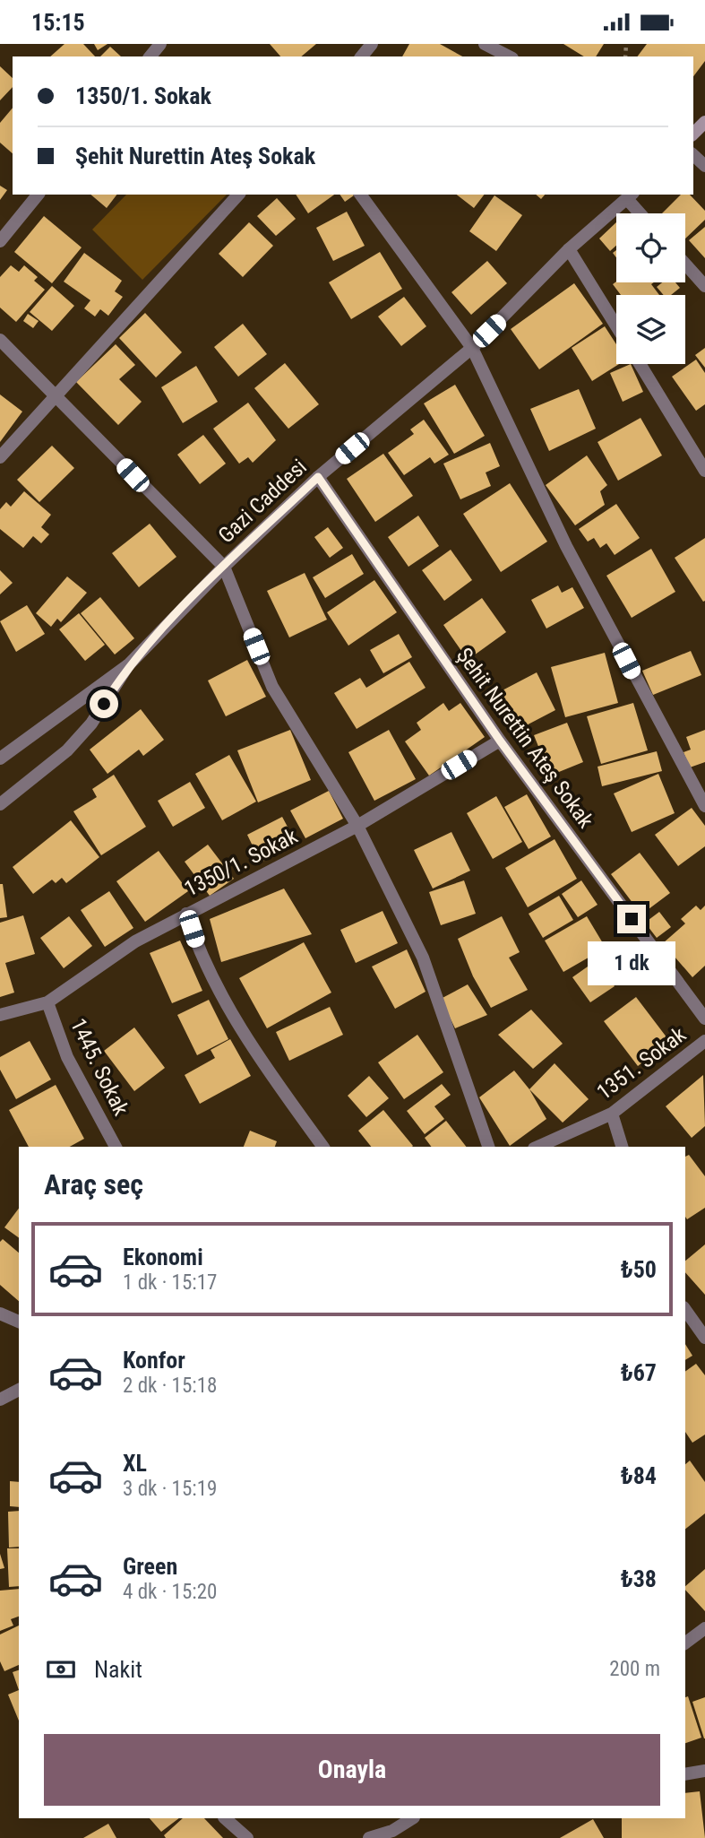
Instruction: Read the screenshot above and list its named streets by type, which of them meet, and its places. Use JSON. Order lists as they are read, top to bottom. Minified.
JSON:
{"streets":{"street":["Gazi Caddesi","Şehit Nurettin Ateş Sokak","1350/1. Sokak","1351. Sokak","1445. Sokak"]},"crossings":[["Gazi Caddesi","Şehit Nurettin Ateş Sokak"],["Şehit Nurettin Ateş Sokak","1350/1. Sokak"],["1350/1. Sokak","1445. Sokak"]],"page":{"status":"15:15","banner":["1350/1. Sokak","Şehit Nurettin Ateş Sokak"],"bubble":"1 dk","heading":"Araç seç","list":[{"name":"Ekonomi","note":"1 dk · 15:17","value":"₺50"},{"name":"Konfor","note":"2 dk · 15:18","value":"₺67"},{"name":"XL","note":"3 dk · 15:19","value":"₺84"},{"name":"Green","note":"4 dk · 15:20","value":"₺38"}],"pay":["Nakit","200 m"],"buttons":"Onayla"}}
